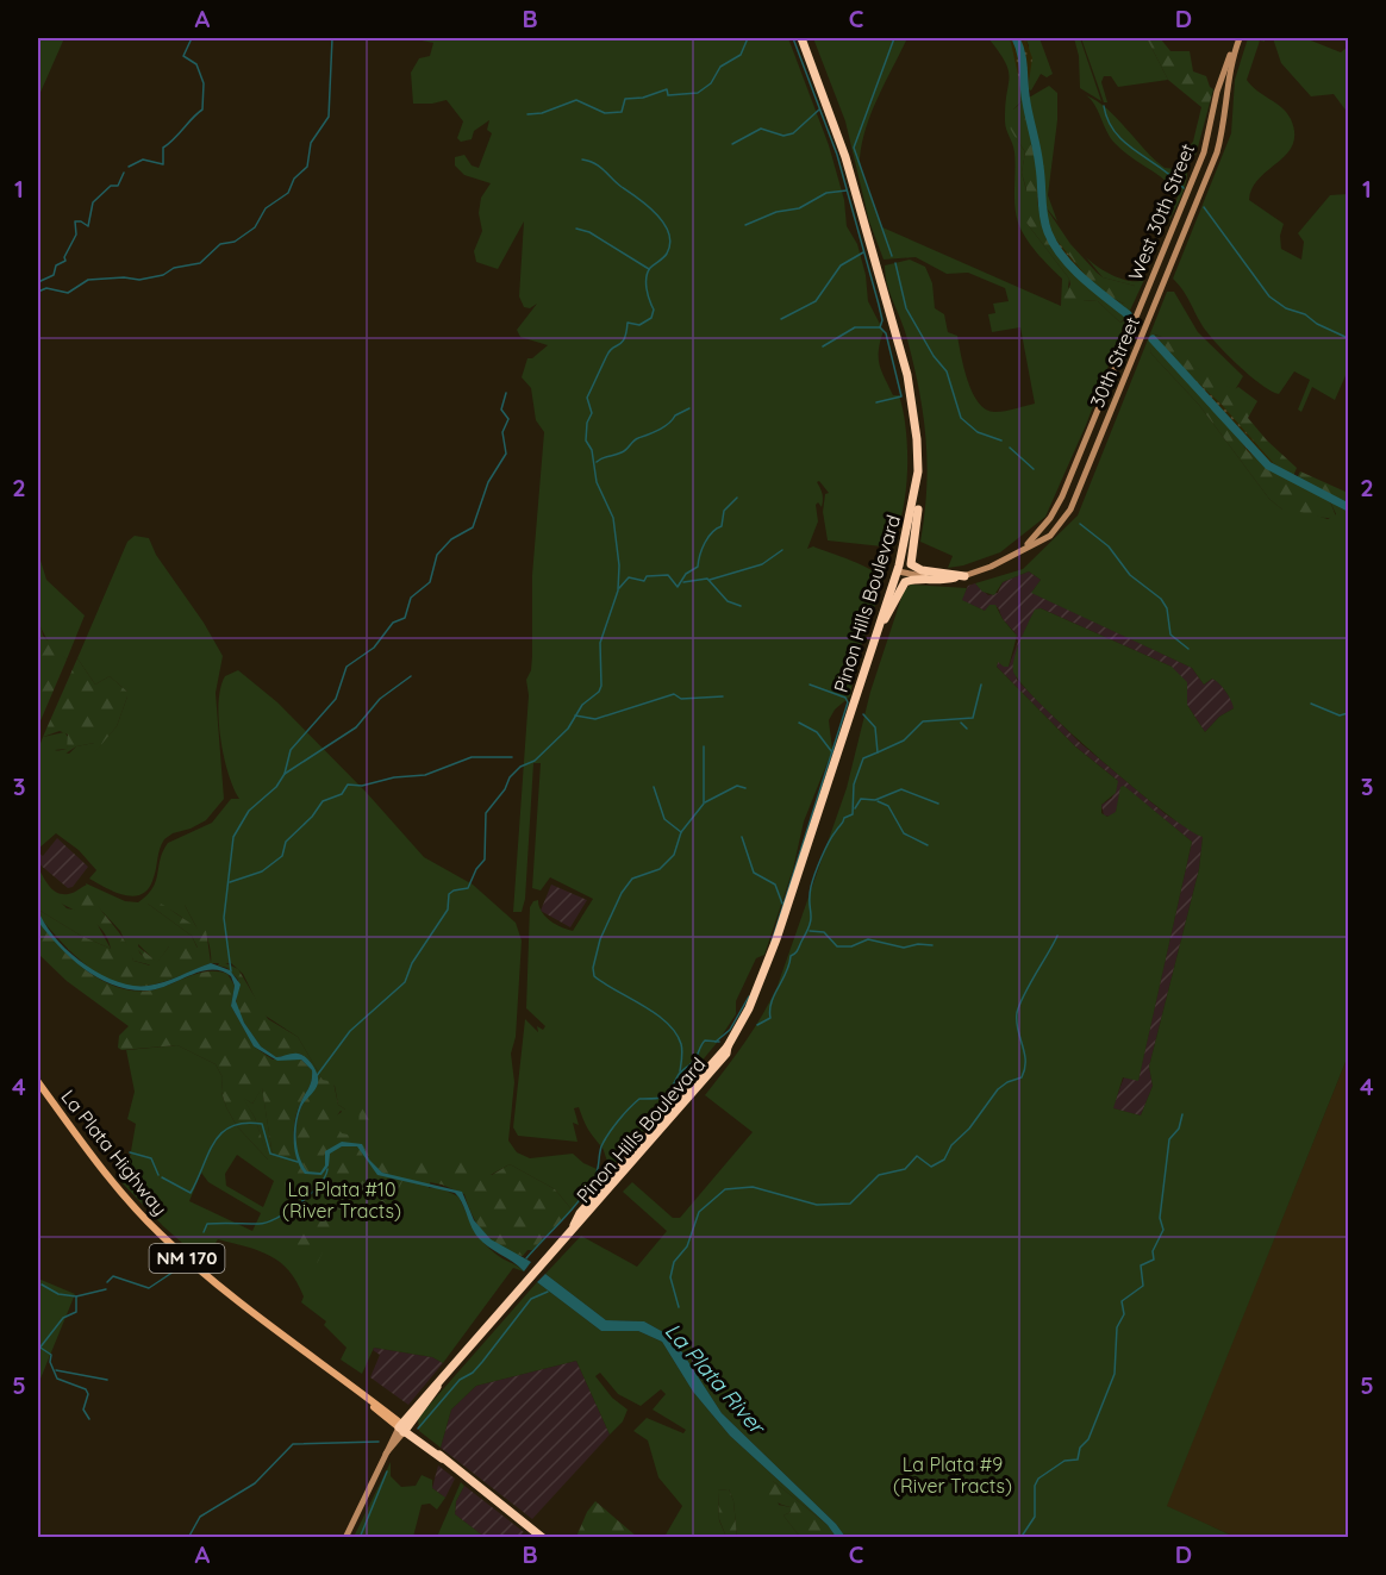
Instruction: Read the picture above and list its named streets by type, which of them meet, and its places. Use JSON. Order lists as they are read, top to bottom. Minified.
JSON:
{"streets":{"highway":["Pinon Hills Boulevard","La Plata Highway","NM 170"],"main road":["West 30th Street","30th Street"]},"crossings":[["West 30th Street","30th Street"],["30th Street","Pinon Hills Boulevard"],["Pinon Hills Boulevard","La Plata Highway"]],"water":["La Plata River"],"parks":["La Plata #10 (River Tracts)","La Plata #9 (River Tracts)"],"grid":{"columns":["A","B","C","D"],"rows":["1","2","3","4","5"]}}
